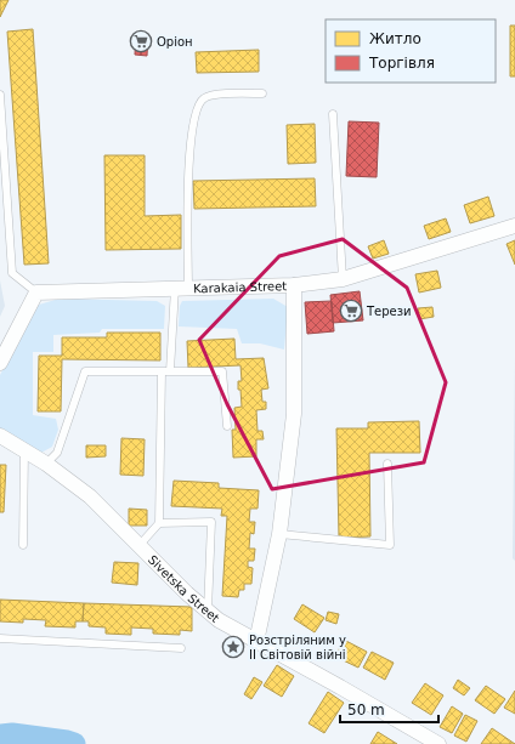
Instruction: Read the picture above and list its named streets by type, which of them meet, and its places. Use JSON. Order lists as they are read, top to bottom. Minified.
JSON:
{"streets":{"street":["Karakaia Street","Sivetska Street"]},"places":{"supermarket":["Оріон","Терези"],"place":["Розстріляним у II Світовій війні"]},"legend":["Житло","Торгівля"],"scale_bar":"50 m"}
